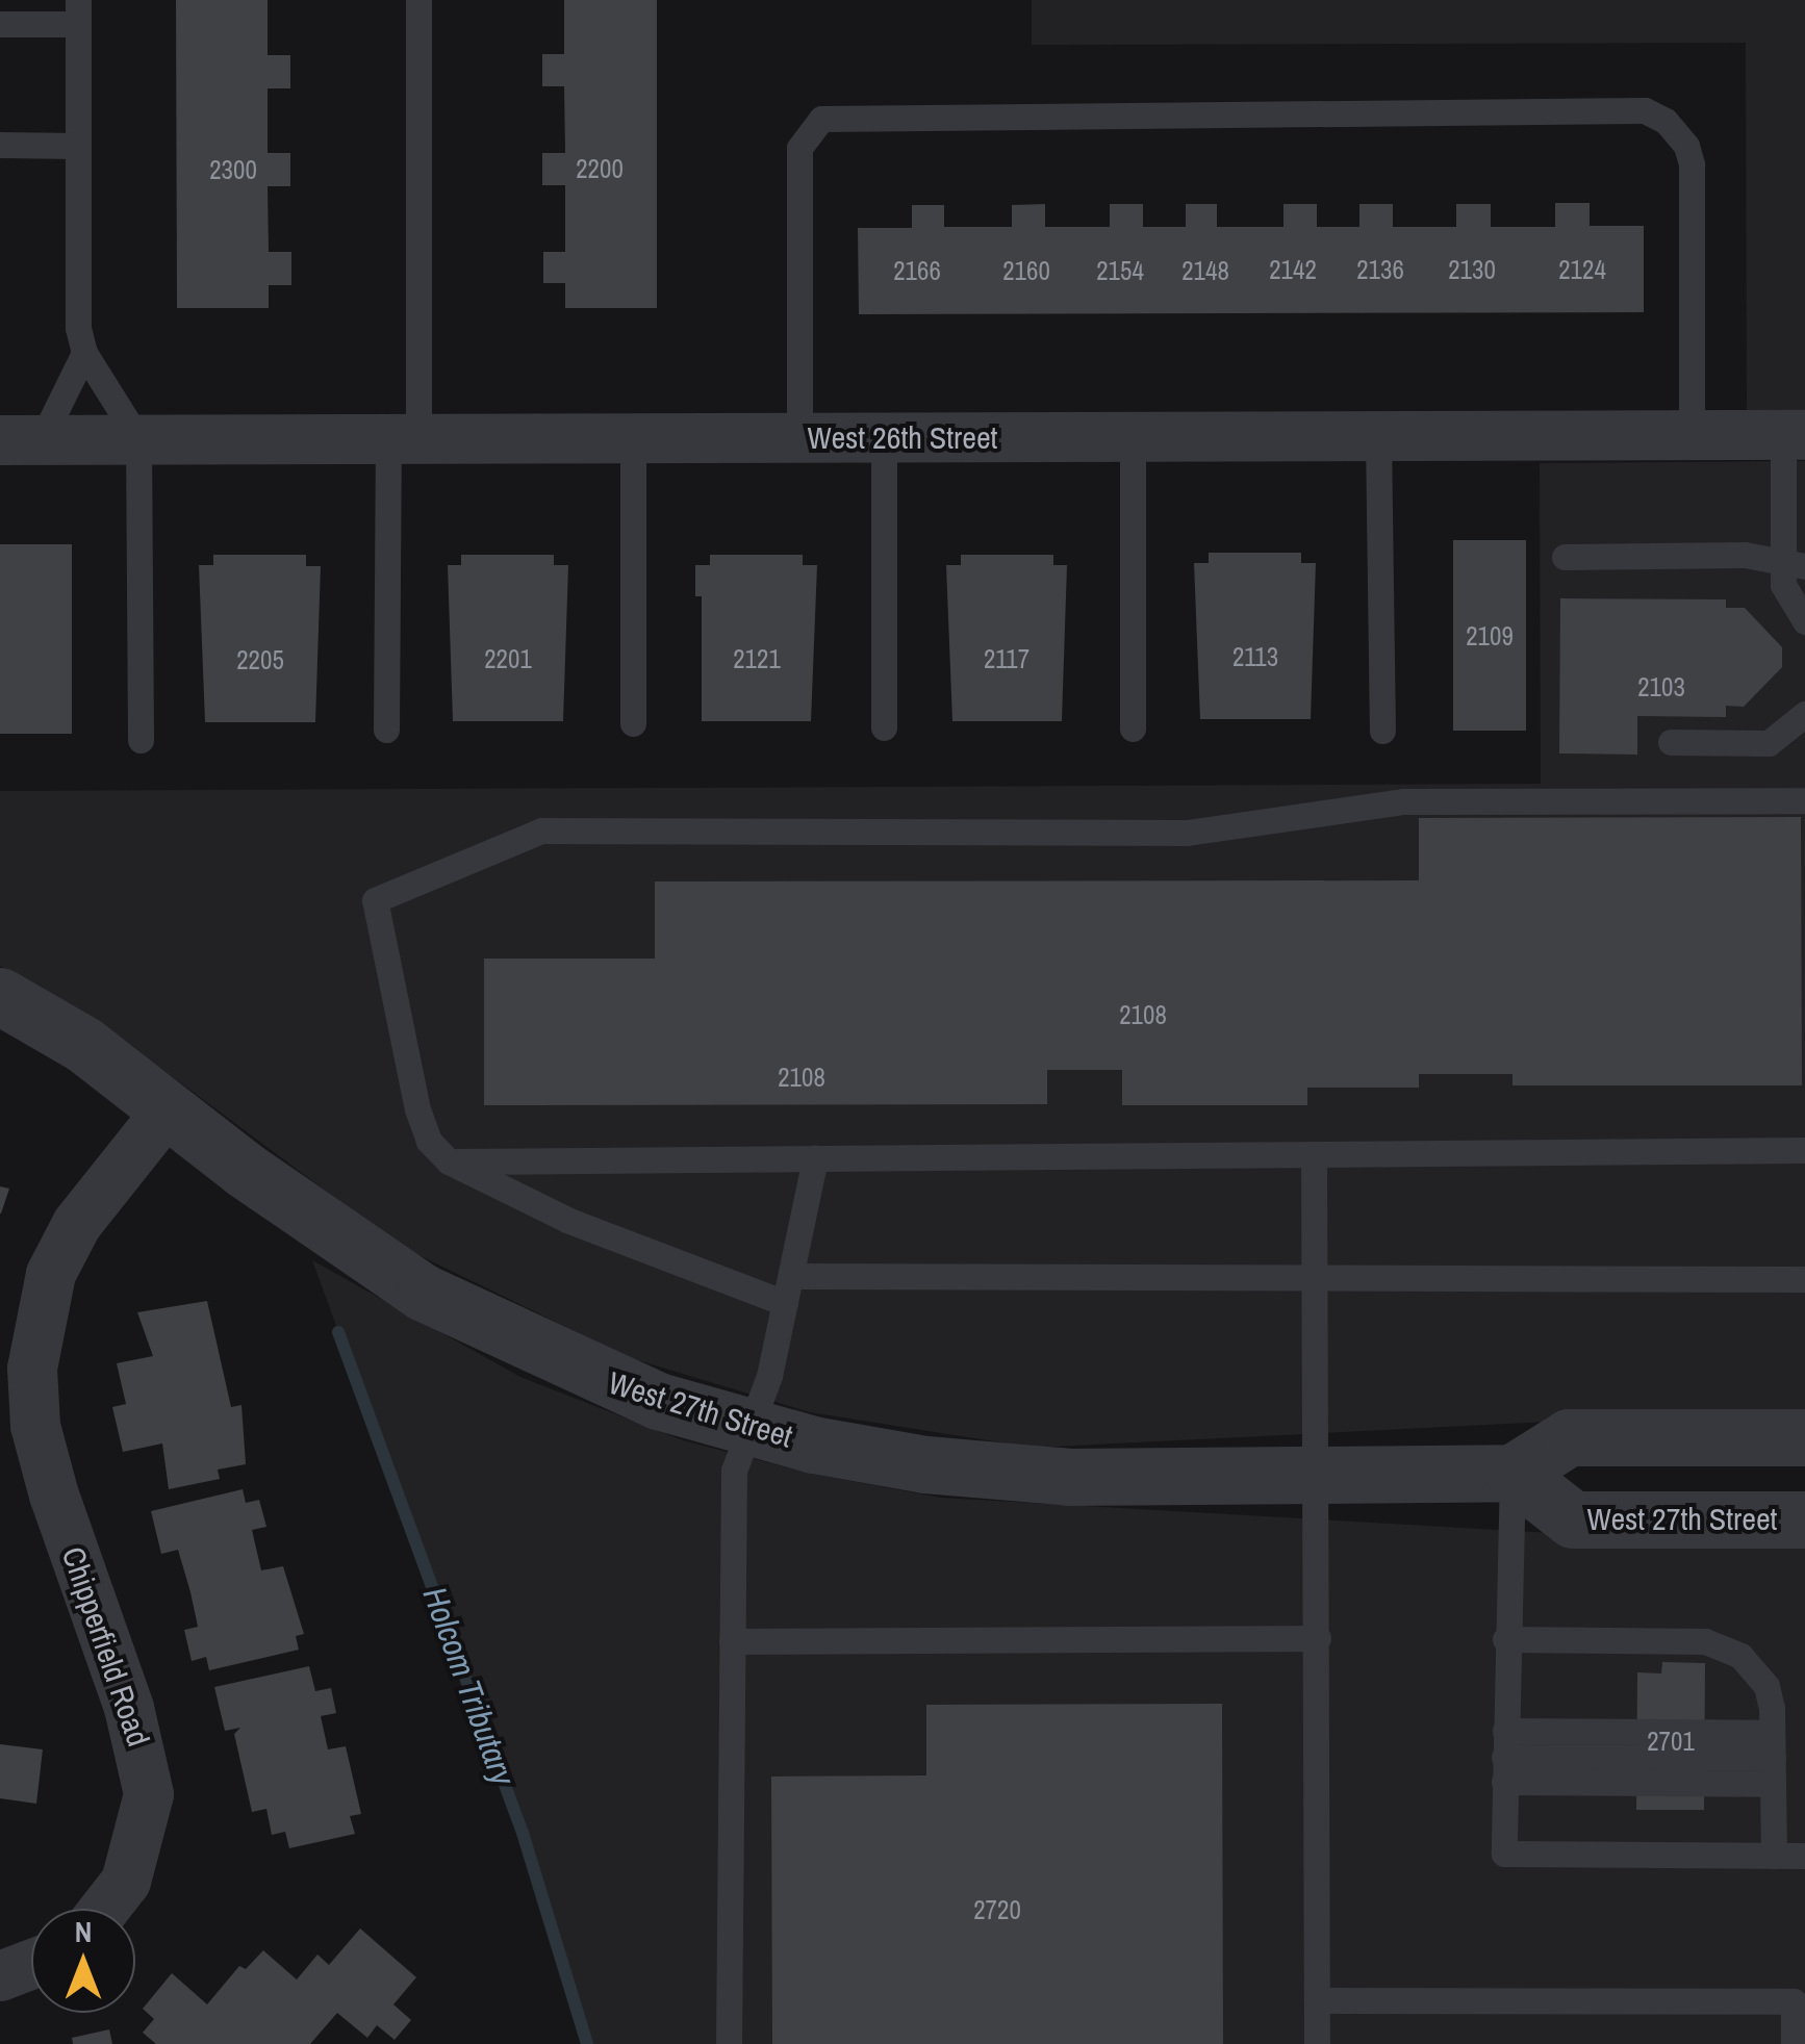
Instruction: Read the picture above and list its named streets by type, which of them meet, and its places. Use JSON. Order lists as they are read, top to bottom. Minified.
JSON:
{"streets":{"street":["West 26th Street","West 27th Street","Chipperfield Road"]},"crossings":[["West 27th Street","Chipperfield Road"]],"water":["Holcom Tributary"],"house_numbers":["2200","2300","2142","2136","2130","2124","2166","2160","2154","2148","2109","2113","2201","2121","2117","2205","2103","2108","2108","2701","2720"],"north":"top"}
